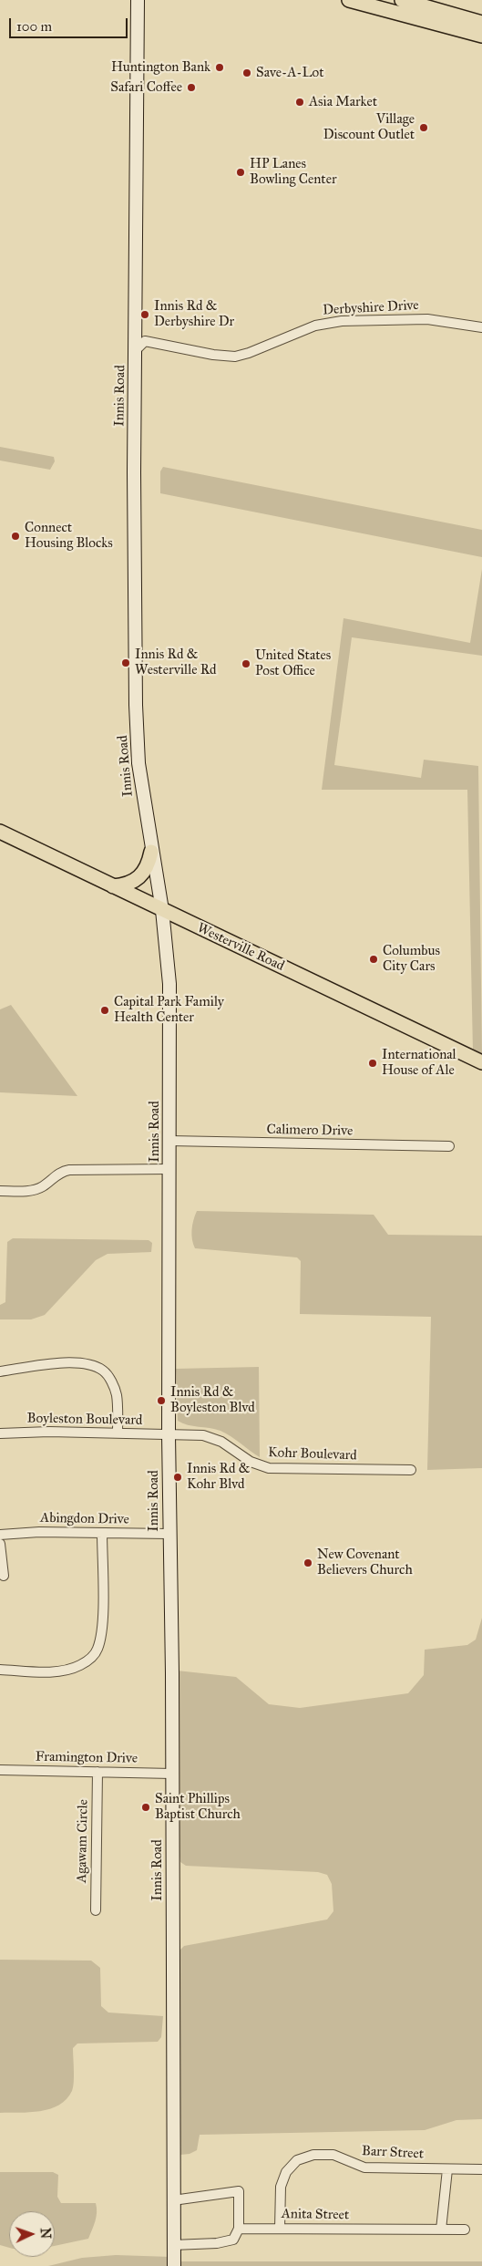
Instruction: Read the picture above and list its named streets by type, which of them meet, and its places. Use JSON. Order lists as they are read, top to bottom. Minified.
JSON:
{"streets":{"main road":["Innis Road","Westerville Road"],"street":["Derbyshire Drive","Calimero Drive","Boyleston Boulevard","Kohr Boulevard","Abingdon Drive","Framington Drive","Agawam Circle","Barr Street","Anita Street"]},"crossings":[["Derbyshire Drive","Innis Road"],["Innis Road","Westerville Road"],["Innis Road","Calimero Drive"],["Innis Road","Boyleston Boulevard"],["Innis Road","Kohr Boulevard"],["Innis Road","Abingdon Drive"],["Innis Road","Framington Drive"],["Boyleston Boulevard","Kohr Boulevard"],["Framington Drive","Agawam Circle"],["Barr Street","Anita Street"]],"places":["Huntington Bank","Save-A-Lot","Safari Coffee","Asia Market","Village Discount Outlet","HP Lanes Bowling Center","Innis Rd & Derbyshire Dr","Connect Housing Blocks","Innis Rd & Westerville Rd","United States Post Office","Columbus City Cars","Capital Park Family Health Center","International House of Ale","Innis Rd & Boyleston Blvd","Innis Rd & Kohr Blvd","New Covenant Believers Church","Saint Phillips Baptist Church"],"scale_bar":"100 m","north":"right"}
